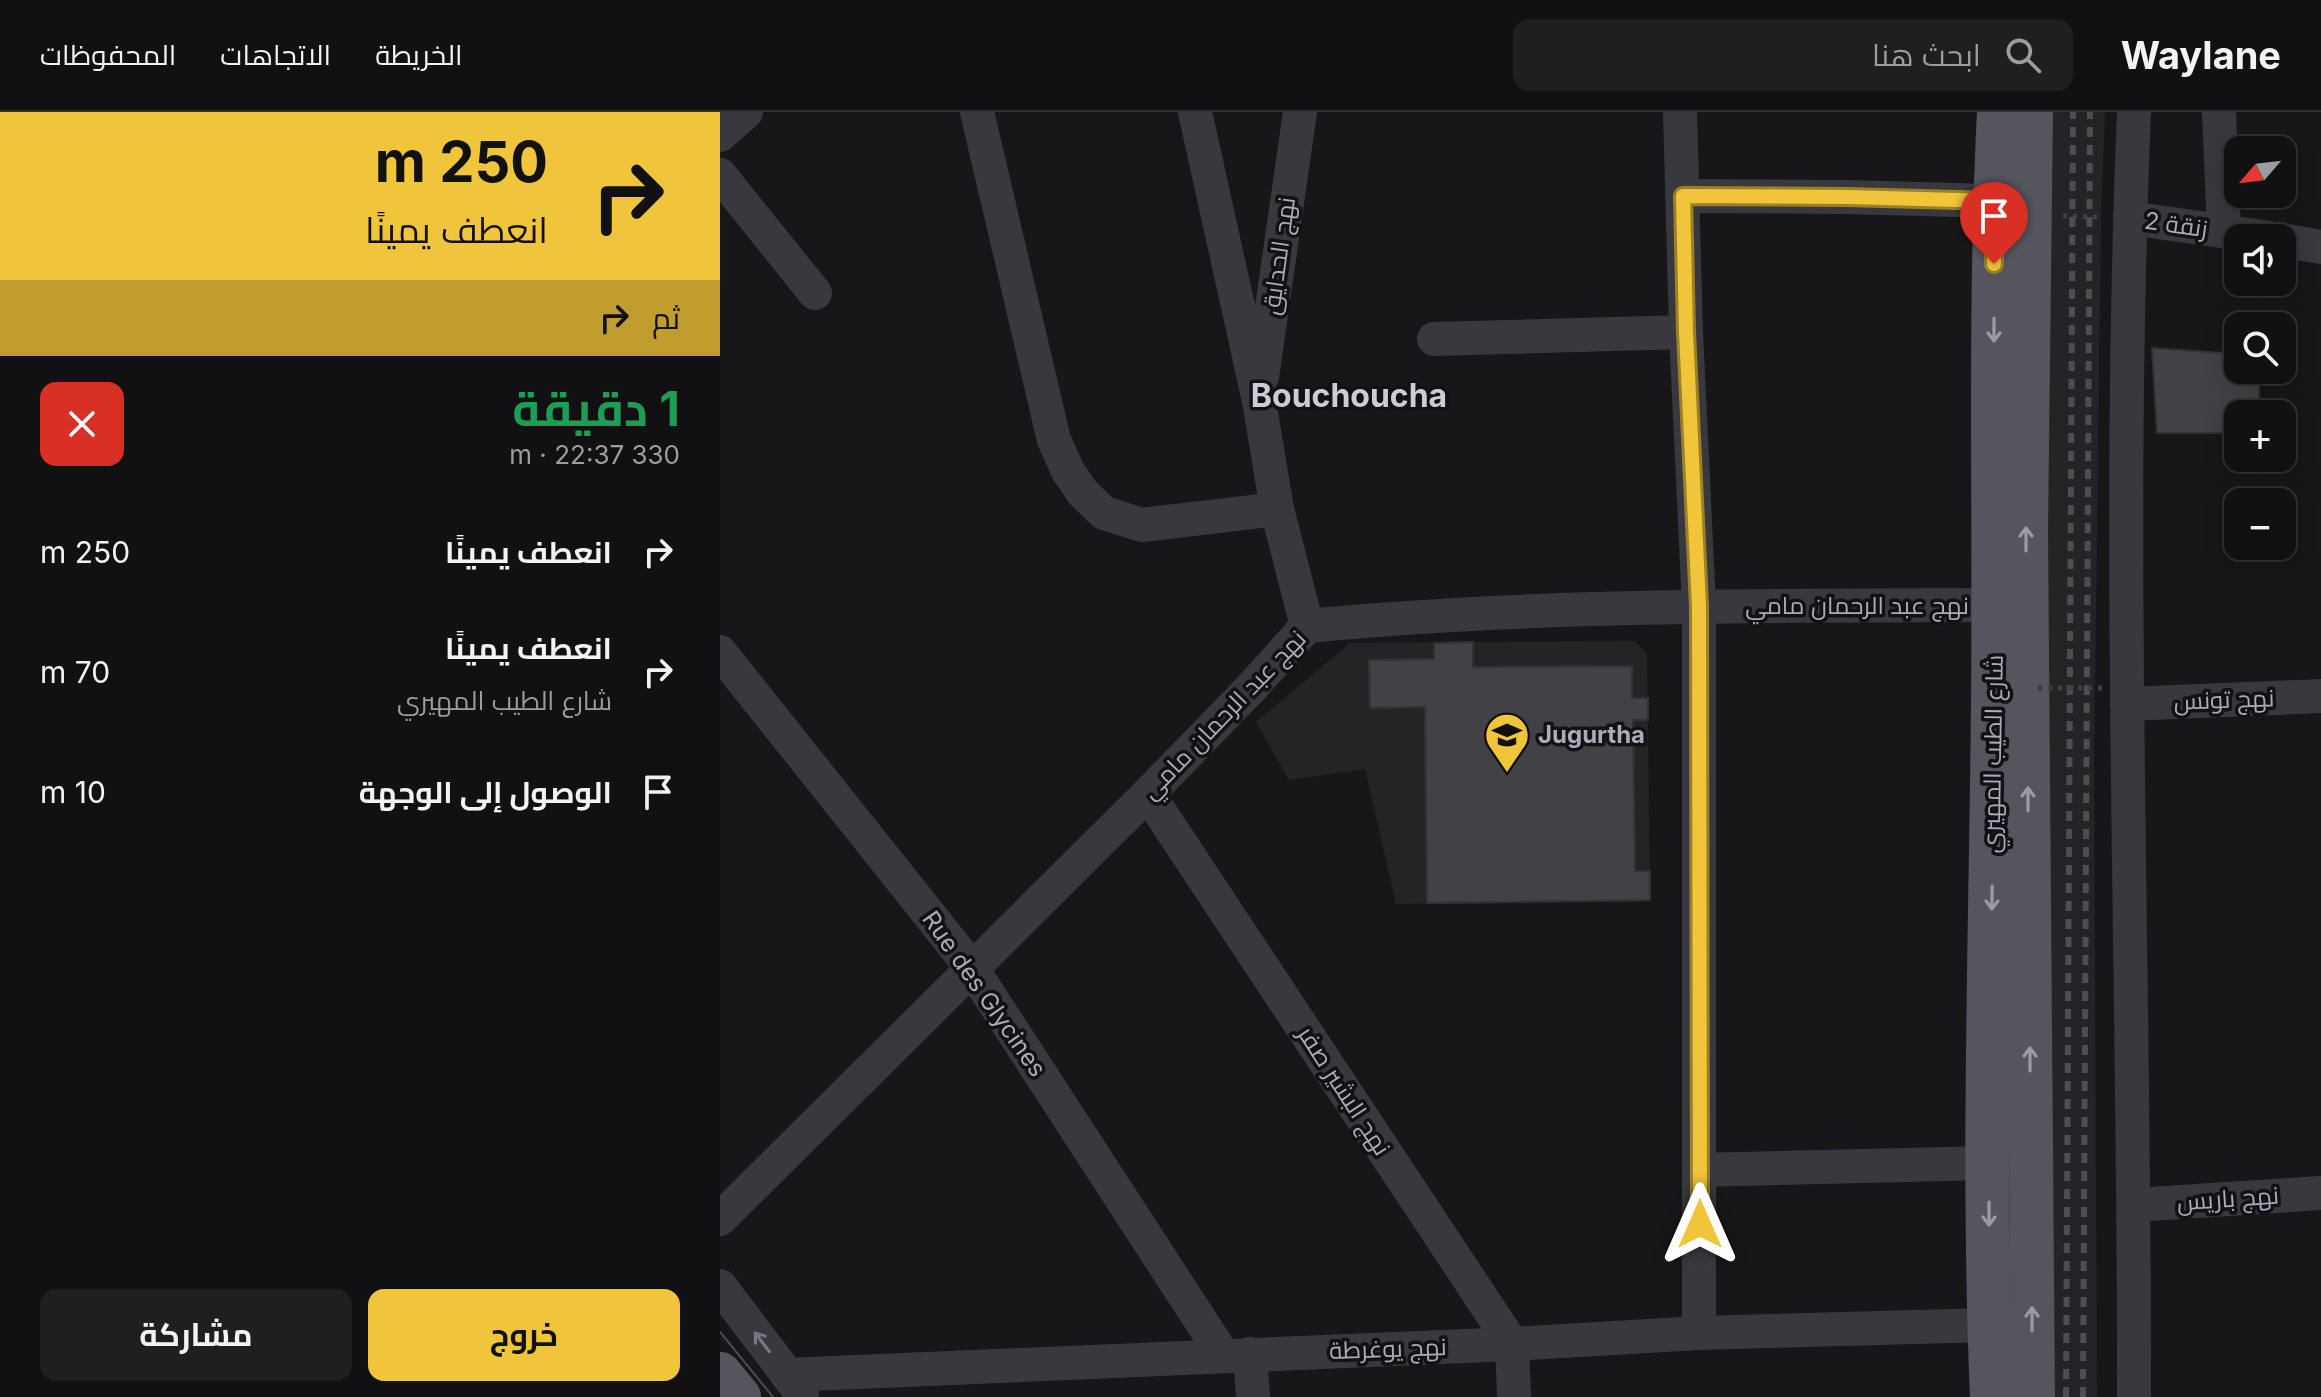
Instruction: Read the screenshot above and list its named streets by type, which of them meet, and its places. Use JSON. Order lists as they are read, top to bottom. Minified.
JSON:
{"streets":{"main road":["شارع الطيب المهيري"],"street":["زنقة 2","نهج الحدايق","نهج عبد الرحمان مامي","نهج تونس","Rue des Glycines","نهج البشير صفر","نهج باريس","نهج يوغرطة"]},"crossings":[["نهج عبد الرحمان مامي","شارع الطيب المهيري"],["نهج عبد الرحمان مامي","Rue des Glycines"],["نهج عبد الرحمان مامي","نهج البشير صفر"],["شارع الطيب المهيري","نهج يوغرطة"],["Rue des Glycines","نهج يوغرطة"],["نهج البشير صفر","نهج يوغرطة"]],"districts":["Bouchoucha"],"places":{"school or university":["Jugurtha"]},"north":"bottom left","page":{"header":"Waylane","search":"ابحث هنا","nav":["الخريطة","الاتجاهات","المحفوظات"],"turn":["250 m","انعطف يمينًا"],"map_buttons":["+","−"],"then":"ثم","heading":["1 دقيقة","330 m · 22:37"],"list":[{"name":"انعطف يمينًا","value":"250 m"},{"name":"انعطف يمينًا","note":"شارع الطيب المهيري","value":"70 m"},{"name":"الوصول إلى الوجهة","value":"10 m"}],"buttons":["خروج","مشاركة"]}}
